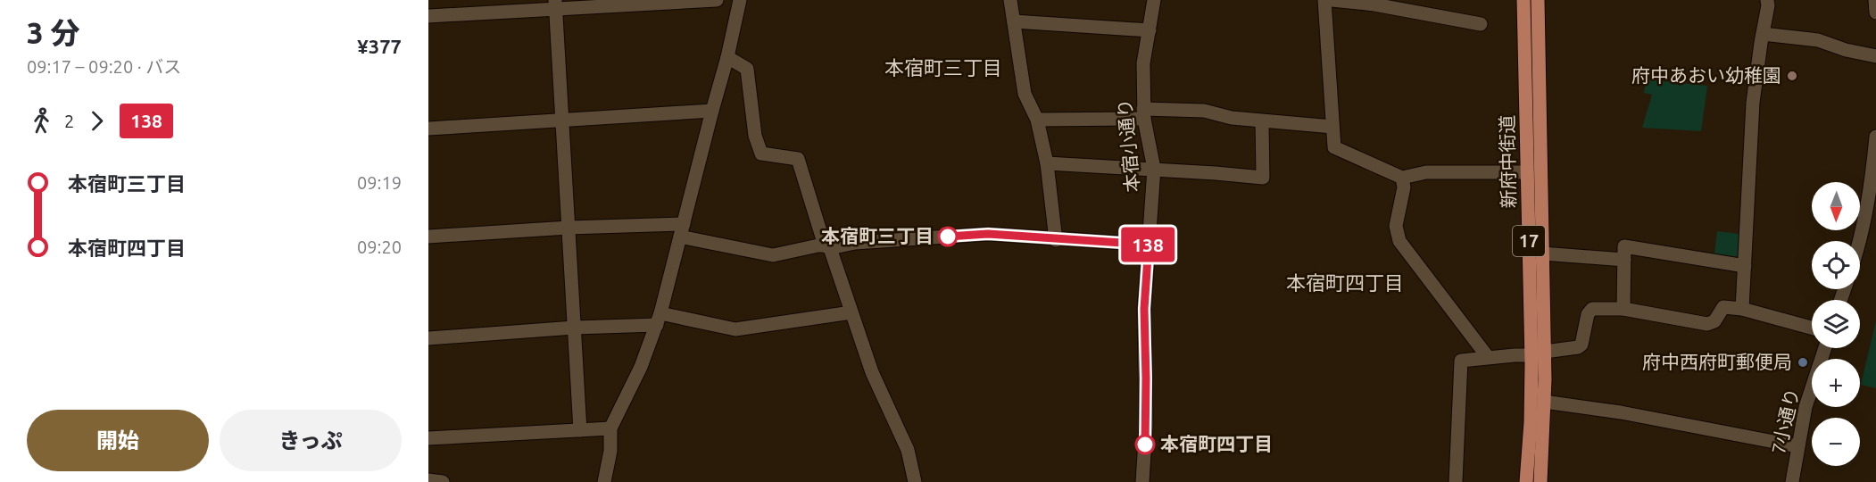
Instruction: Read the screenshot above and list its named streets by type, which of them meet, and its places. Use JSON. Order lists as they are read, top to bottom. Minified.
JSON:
{"streets":{"main road":["新府中街道","17"],"street":["本宿小通り","7小通り"]},"districts":["本宿町三丁目","本宿町四丁目"],"places":["府中あおい幼稚園","本宿町三丁目","府中西府町郵便局","本宿町四丁目"],"lines":["bus line 138"],"north":"bottom","page":{"heading":["3 分","09:17 – 09:20 · バス","¥377"],"on_map":"138","legs":["2","138"],"list":[{"name":"本宿町三丁目","value":"09:19"},{"name":"本宿町四丁目","value":"09:20"}],"map_buttons":["+","−"],"buttons":["開始","きっぷ"]}}
